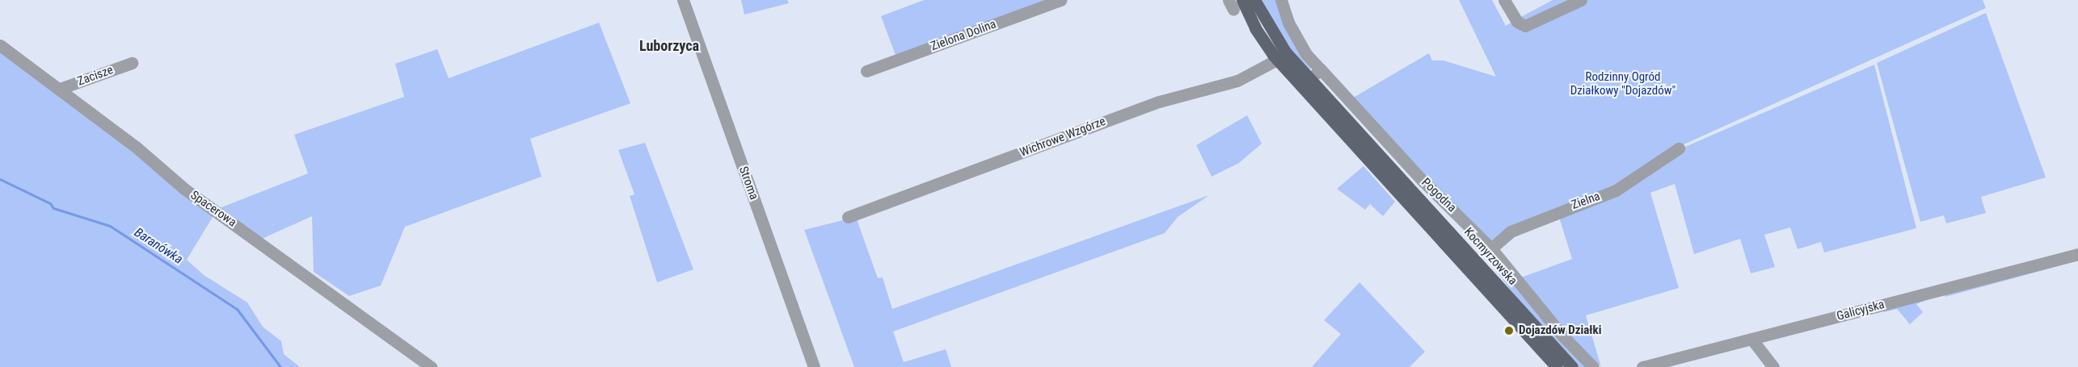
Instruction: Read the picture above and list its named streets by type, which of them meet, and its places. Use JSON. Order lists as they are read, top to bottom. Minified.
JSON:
{"streets":{"main road":["Kocmyrzowska"],"street":["Zielona Dolina","Zacisze","Wichrowe Wzgórze","Stroma","Pogodna","Zielna","Spacerowa","Galicyjska"]},"crossings":[["Zacisze","Spacerowa"],["Pogodna","Zielna"]],"districts":["Luborzyca"],"water":["Baranówka"],"parks":["Rodzinny Ogród Działkowy \"Dojazdów\""],"places":["Dojazdów Działki"]}
